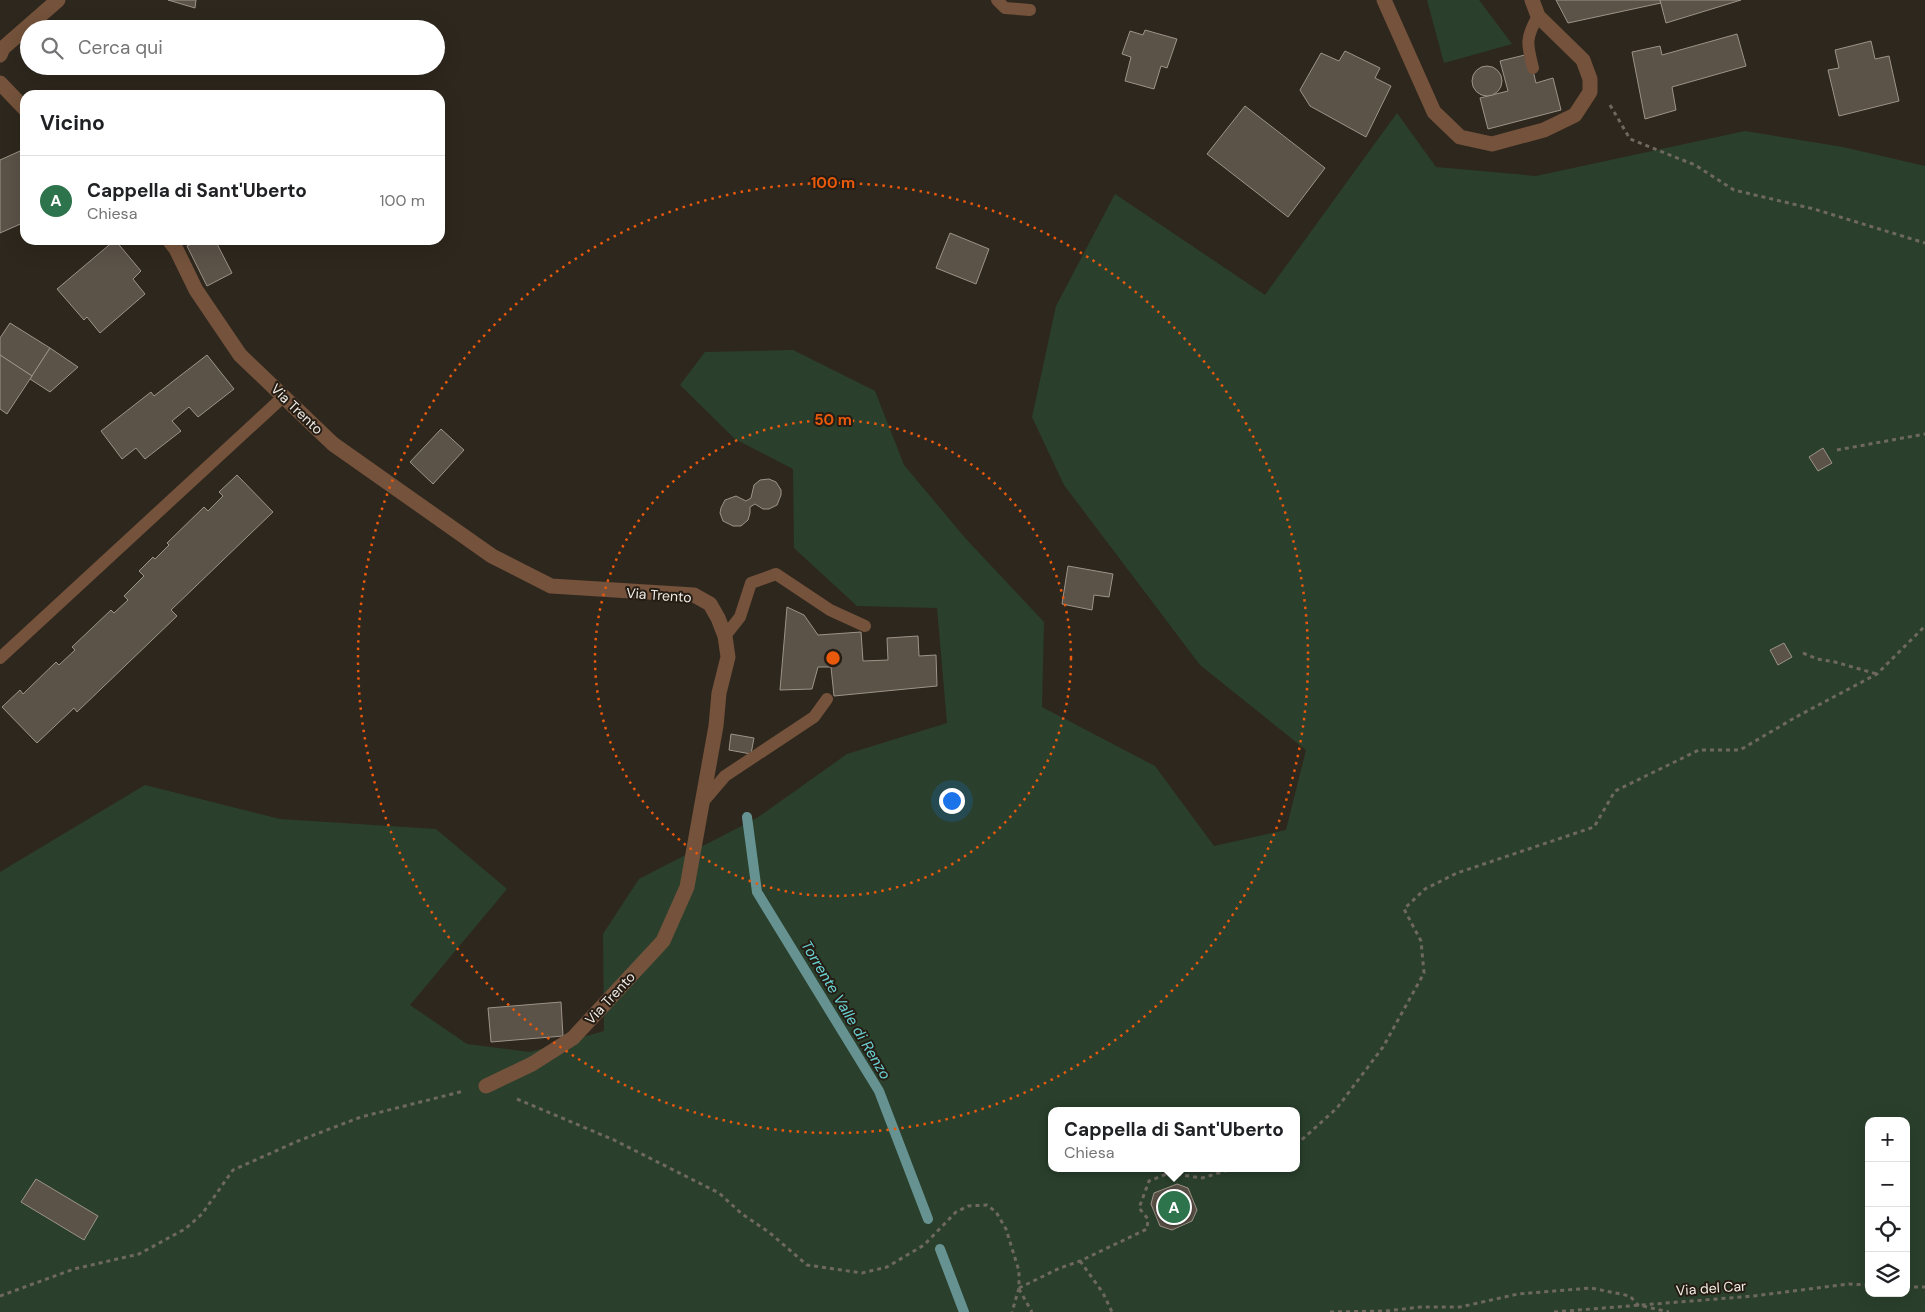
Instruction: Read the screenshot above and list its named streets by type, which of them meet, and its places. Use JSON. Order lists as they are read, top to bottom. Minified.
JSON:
{"streets":{"street":["Via Trento"],"path":["Via del Car"]},"water":["Torrente Valle di Renzo"],"page":{"search":"Cerca qui","heading":"Vicino","list":[{"mark":"A","name":"Cappella di Sant'Uberto","note":"Chiesa","value":"100 m"}],"popup":["Cappella di Sant'Uberto","Chiesa"],"map_buttons":["+","−"],"pins":"A"},"rings":["100 m","50 m"]}
